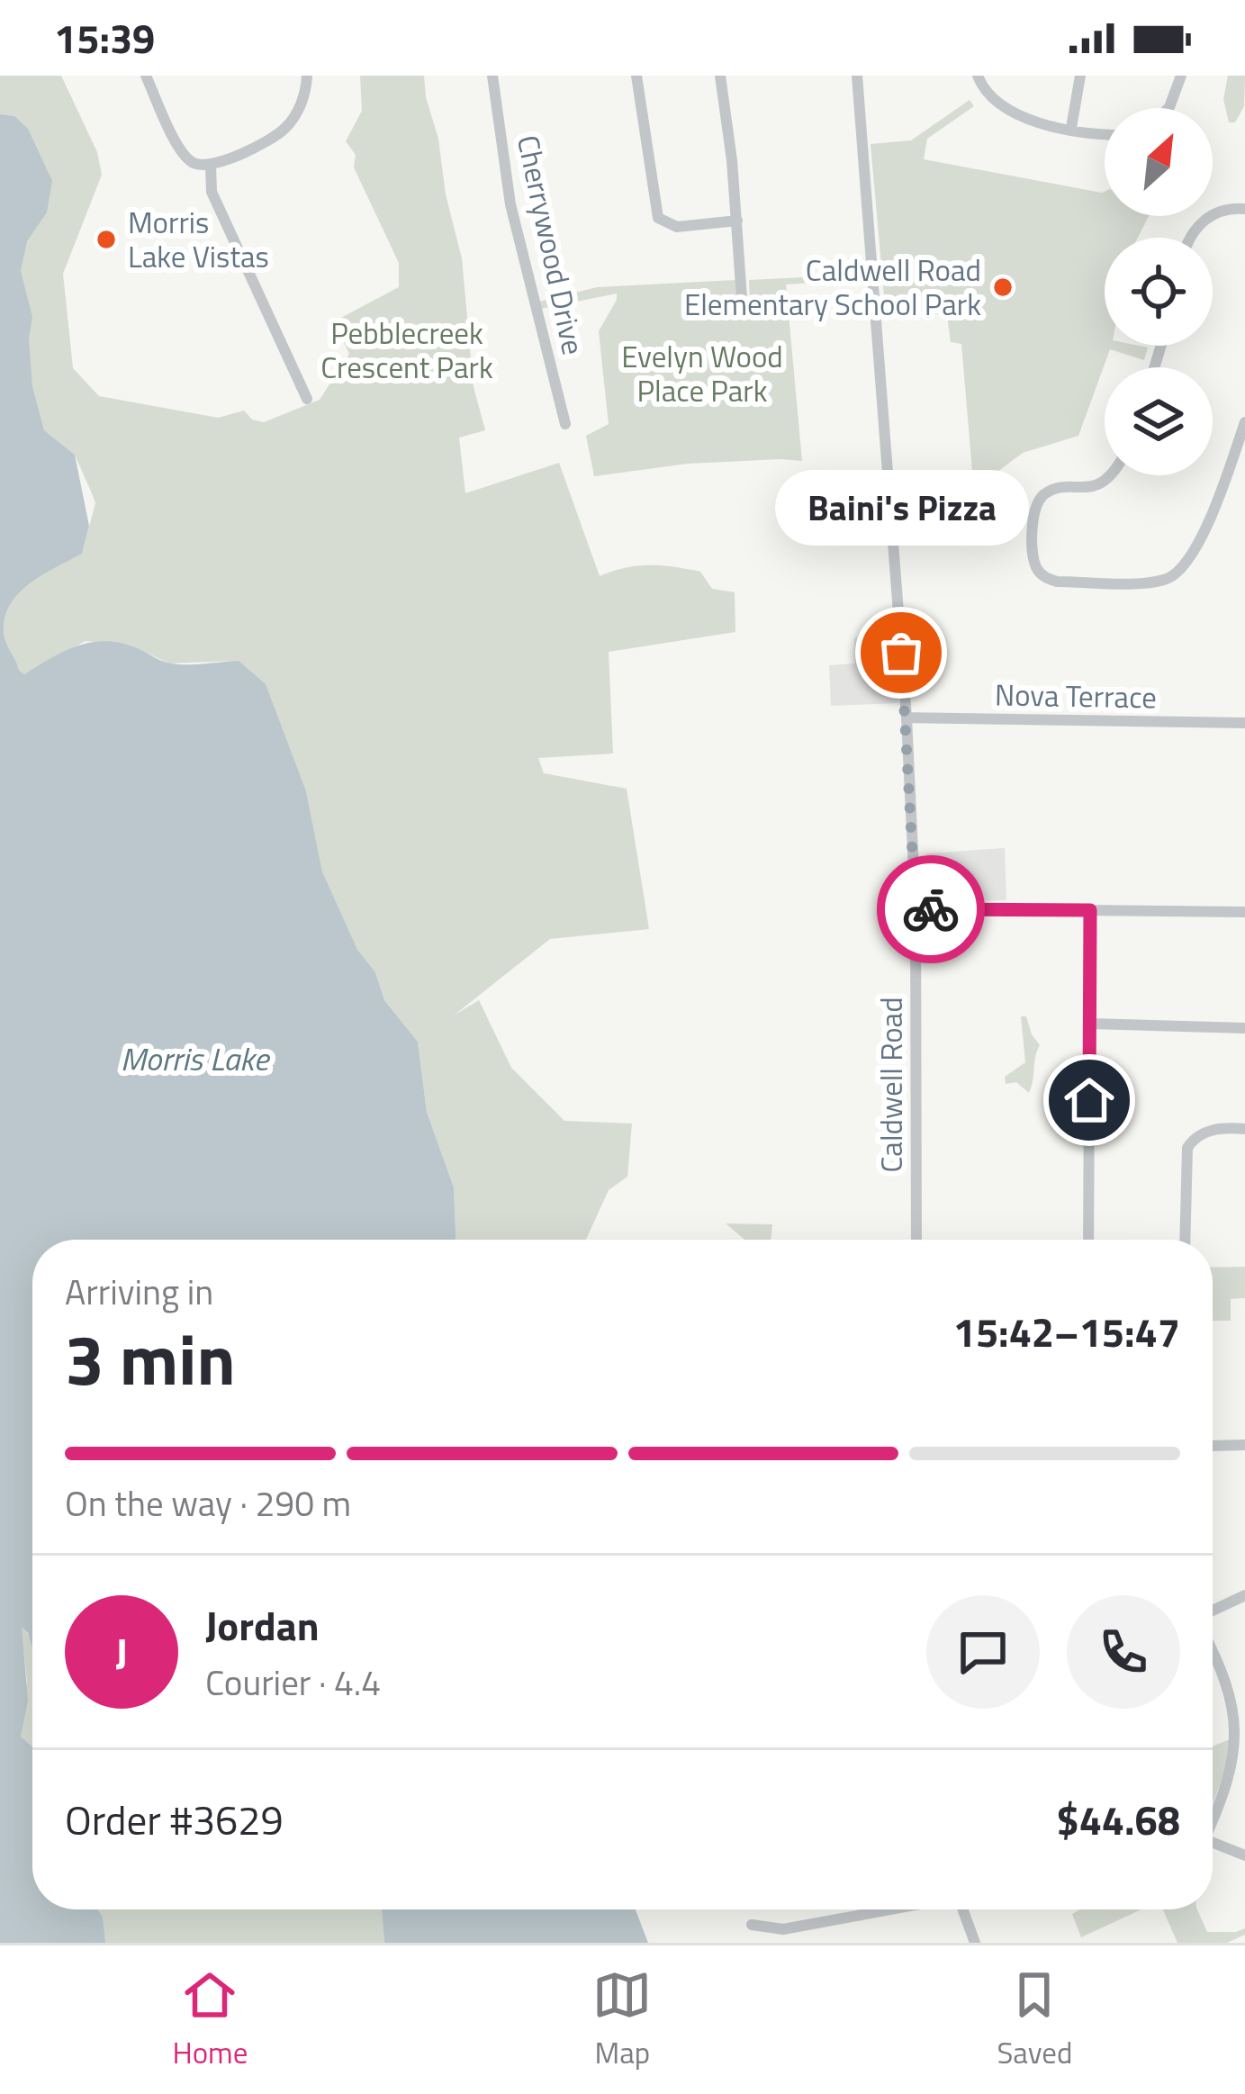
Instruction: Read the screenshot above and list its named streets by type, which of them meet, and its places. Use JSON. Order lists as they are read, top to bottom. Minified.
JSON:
{"streets":{"street":["Cherrywood Drive","Nova Terrace","Caldwell Road"]},"crossings":[["Nova Terrace","Caldwell Road"]],"water":["Morris Lake"],"parks":["Pebblecreek Crescent Park","Evelyn Wood Place Park"],"places":["Morris Lake Vistas","Caldwell Road Elementary School Park","Baini's Pizza"],"north":"top right","page":{"status":"15:39","bubble":"Baini's Pizza","heading":["3 min","Arriving in","15:42–15:47"],"panel":["Jordan","Courier · 4.4","Order #3629","$44.68"],"bar":"On the way · 290 m","round":"J","tabs":["Home","Map","Saved"]}}
